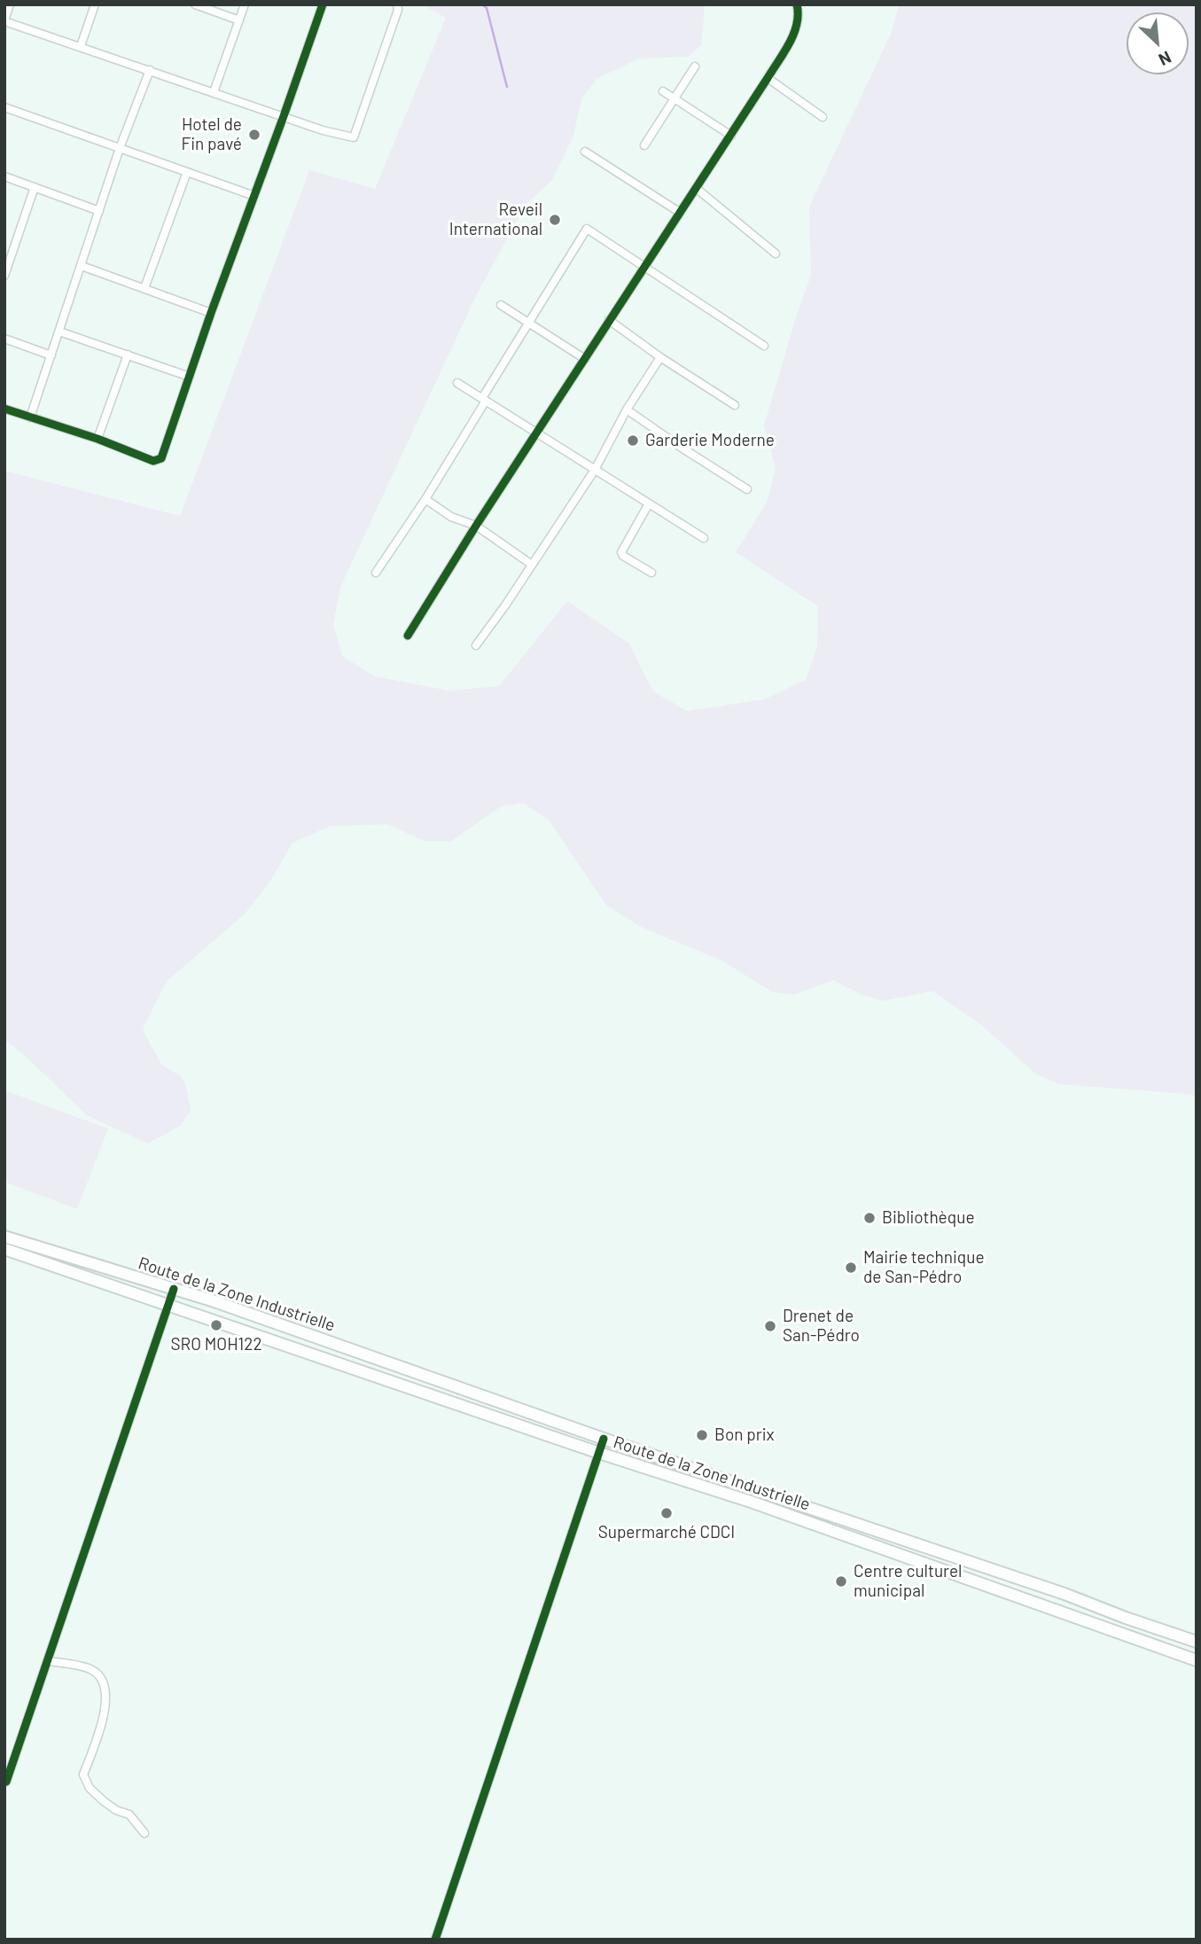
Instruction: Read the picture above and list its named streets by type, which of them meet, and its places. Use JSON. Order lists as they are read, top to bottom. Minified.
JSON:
{"streets":{"main road":["Route de la Zone Industrielle"]},"places":["Hotel de Fin pavé","Reveil International","Garderie Moderne","Bibliothèque","Mairie technique de San-Pédro","SRO MOH122","Drenet de San-Pédro","Bon prix","Supermarché CDCI","Centre culturel municipal"],"north":"bottom right"}
